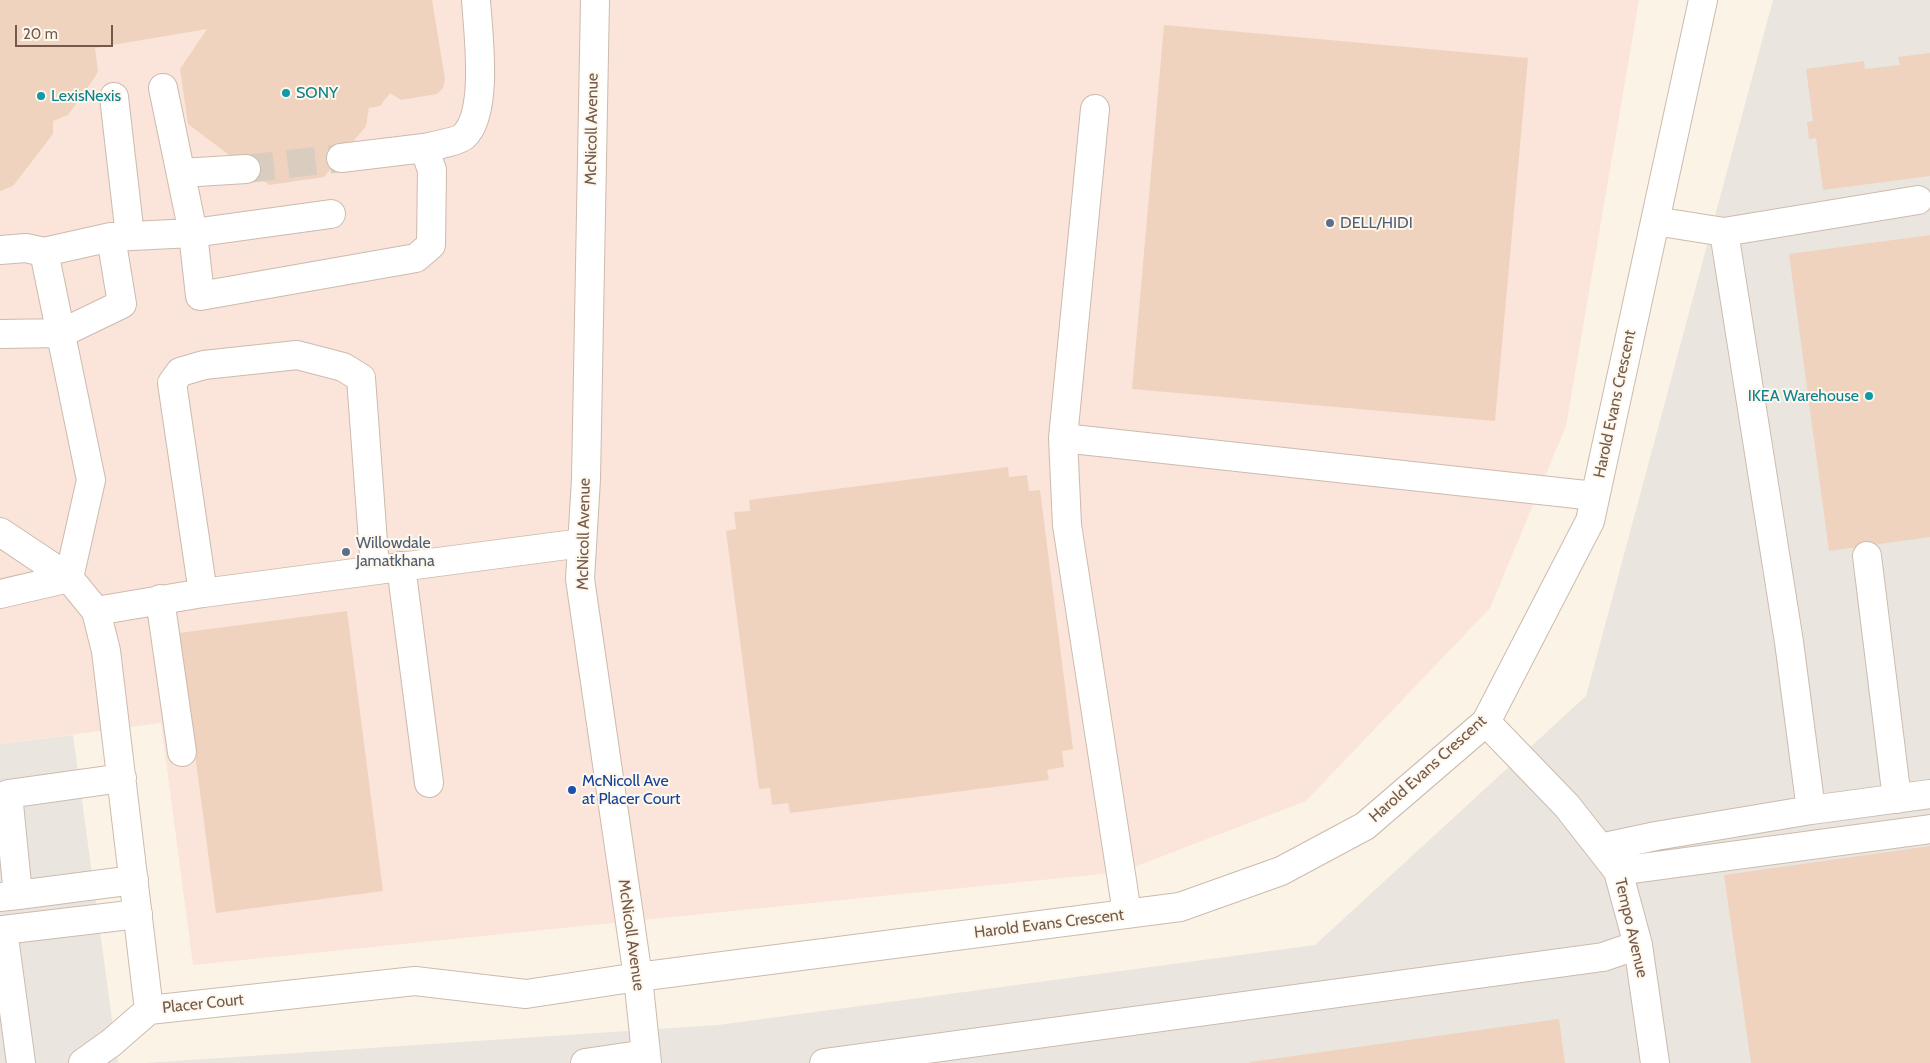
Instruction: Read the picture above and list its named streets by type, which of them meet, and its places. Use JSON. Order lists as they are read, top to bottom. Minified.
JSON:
{"streets":{"street":["McNicoll Avenue","Harold Evans Crescent","Tempo Avenue","Placer Court"]},"crossings":[["McNicoll Avenue","Harold Evans Crescent"],["McNicoll Avenue","Placer Court"],["Harold Evans Crescent","Tempo Avenue"],["Harold Evans Crescent","Placer Court"]],"places":["SONY","LexisNexis","DELL/HIDI","IKEA Warehouse","Willowdale Jamatkhana","McNicoll Ave at Placer Court"],"scale_bar":"20 m"}
